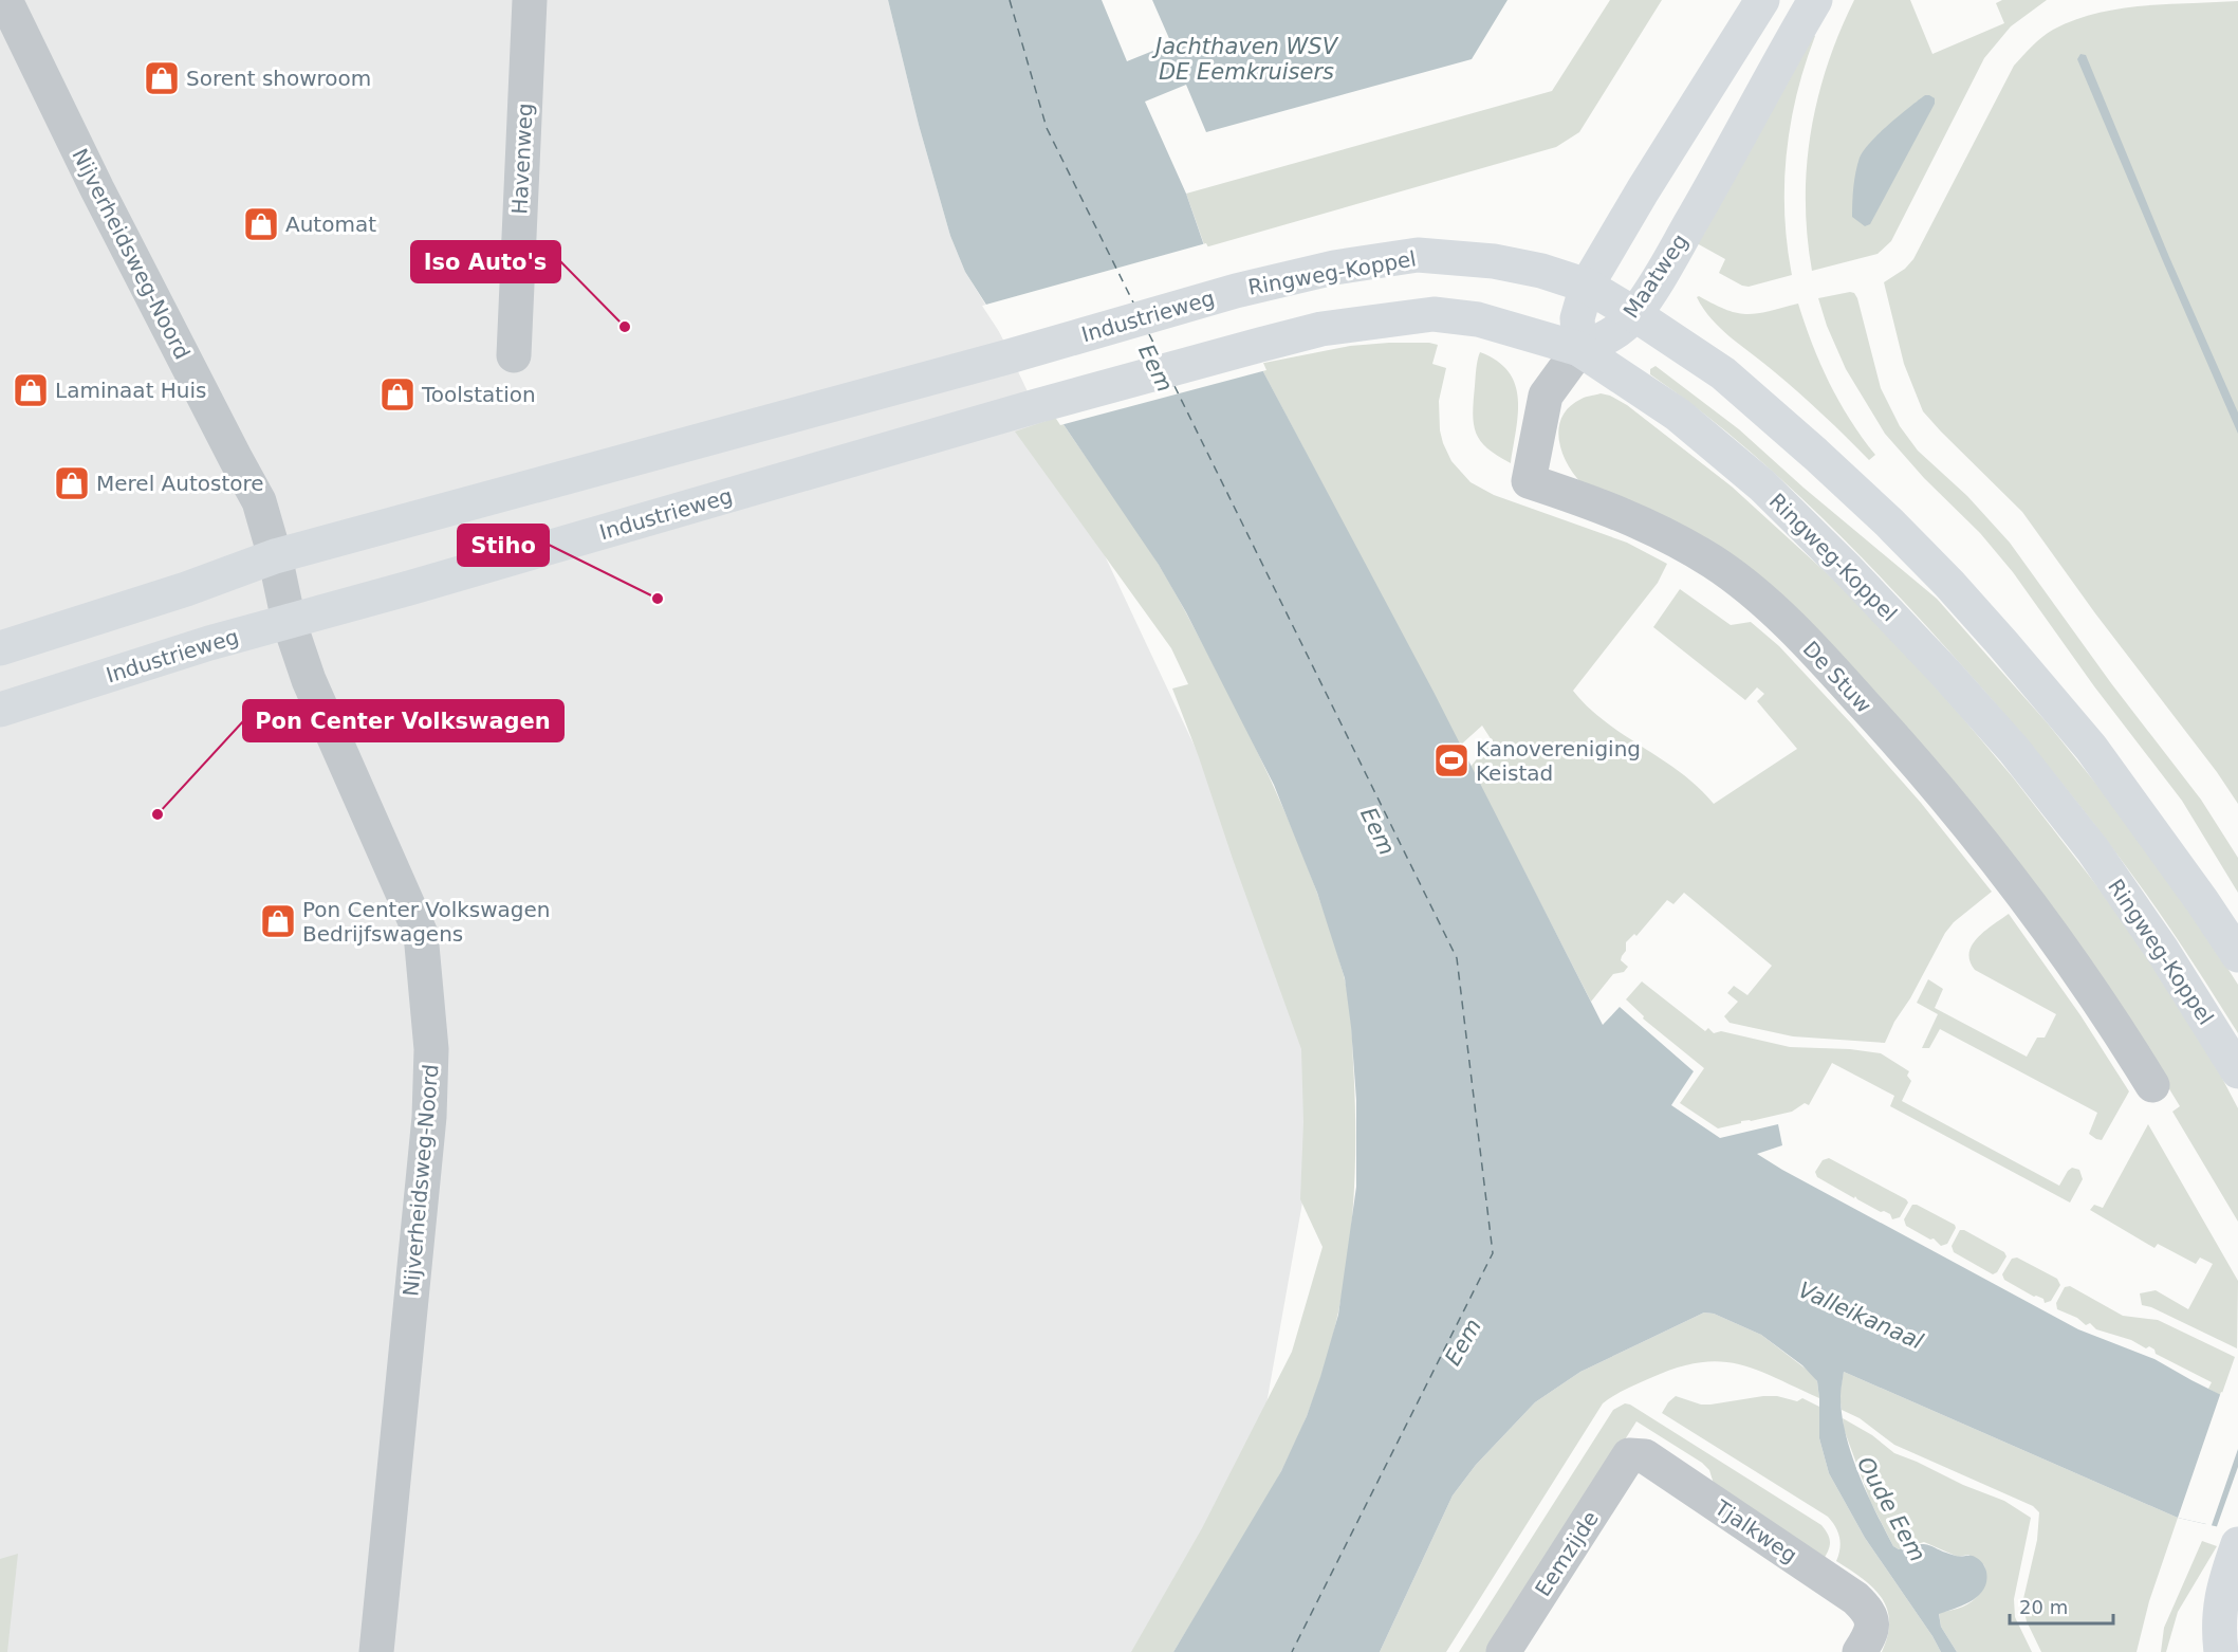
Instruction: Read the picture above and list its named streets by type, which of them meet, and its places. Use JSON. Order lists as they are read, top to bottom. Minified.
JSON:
{"streets":{"main road":["Ringweg-Koppel","Maatweg","Industrieweg"],"street":["Havenweg","Nijverheidsweg-Noord","De Stuw","Tjalkweg","Eemzijde"]},"crossings":[["Nijverheidsweg-Noord","Industrieweg"],["Ringweg-Koppel","Maatweg"],["Ringweg-Koppel","Industrieweg"],["Ringweg-Koppel","De Stuw"],["Maatweg","De Stuw"],["Tjalkweg","Eemzijde"]],"water":["Jachthaven WSV DE Eemkruisers","Eem","Valleikanaal","Oude Eem"],"places":{"shop":["Sorent showroom","Automat","Laminaat Huis","Toolstation","Merel Autostore","Pon Center Volkswagen Bedrijfswagens"],"other":["Iso Auto's","Stiho","Pon Center Volkswagen"],"sports":["Kanovereniging Keistad"]},"scale_bar":"20 m"}
